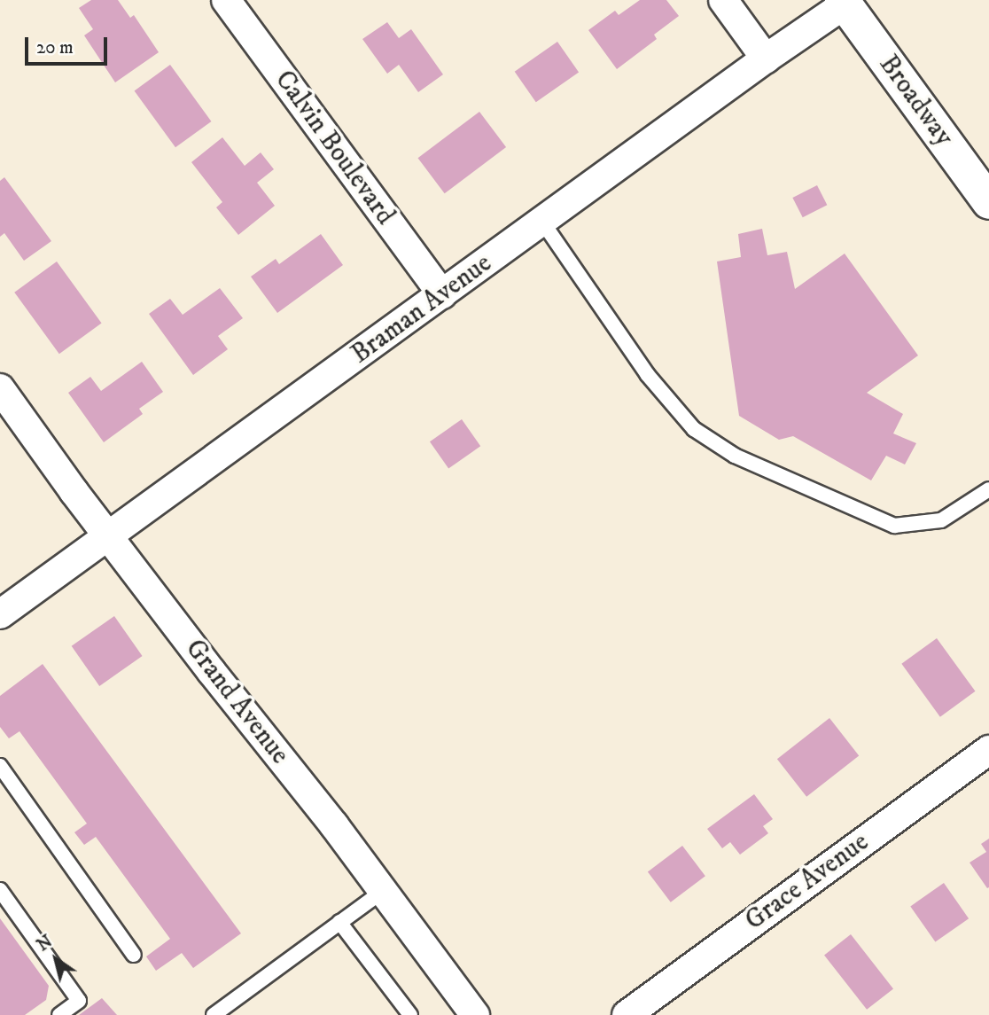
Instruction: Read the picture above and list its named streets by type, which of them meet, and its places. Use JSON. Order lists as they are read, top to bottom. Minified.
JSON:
{"streets":{"street":["Broadway","Calvin Boulevard","Braman Avenue","Grand Avenue","Grace Avenue"]},"crossings":[["Broadway","Braman Avenue"],["Calvin Boulevard","Braman Avenue"],["Braman Avenue","Grand Avenue"]],"scale_bar":"20 m","north":"top left"}
